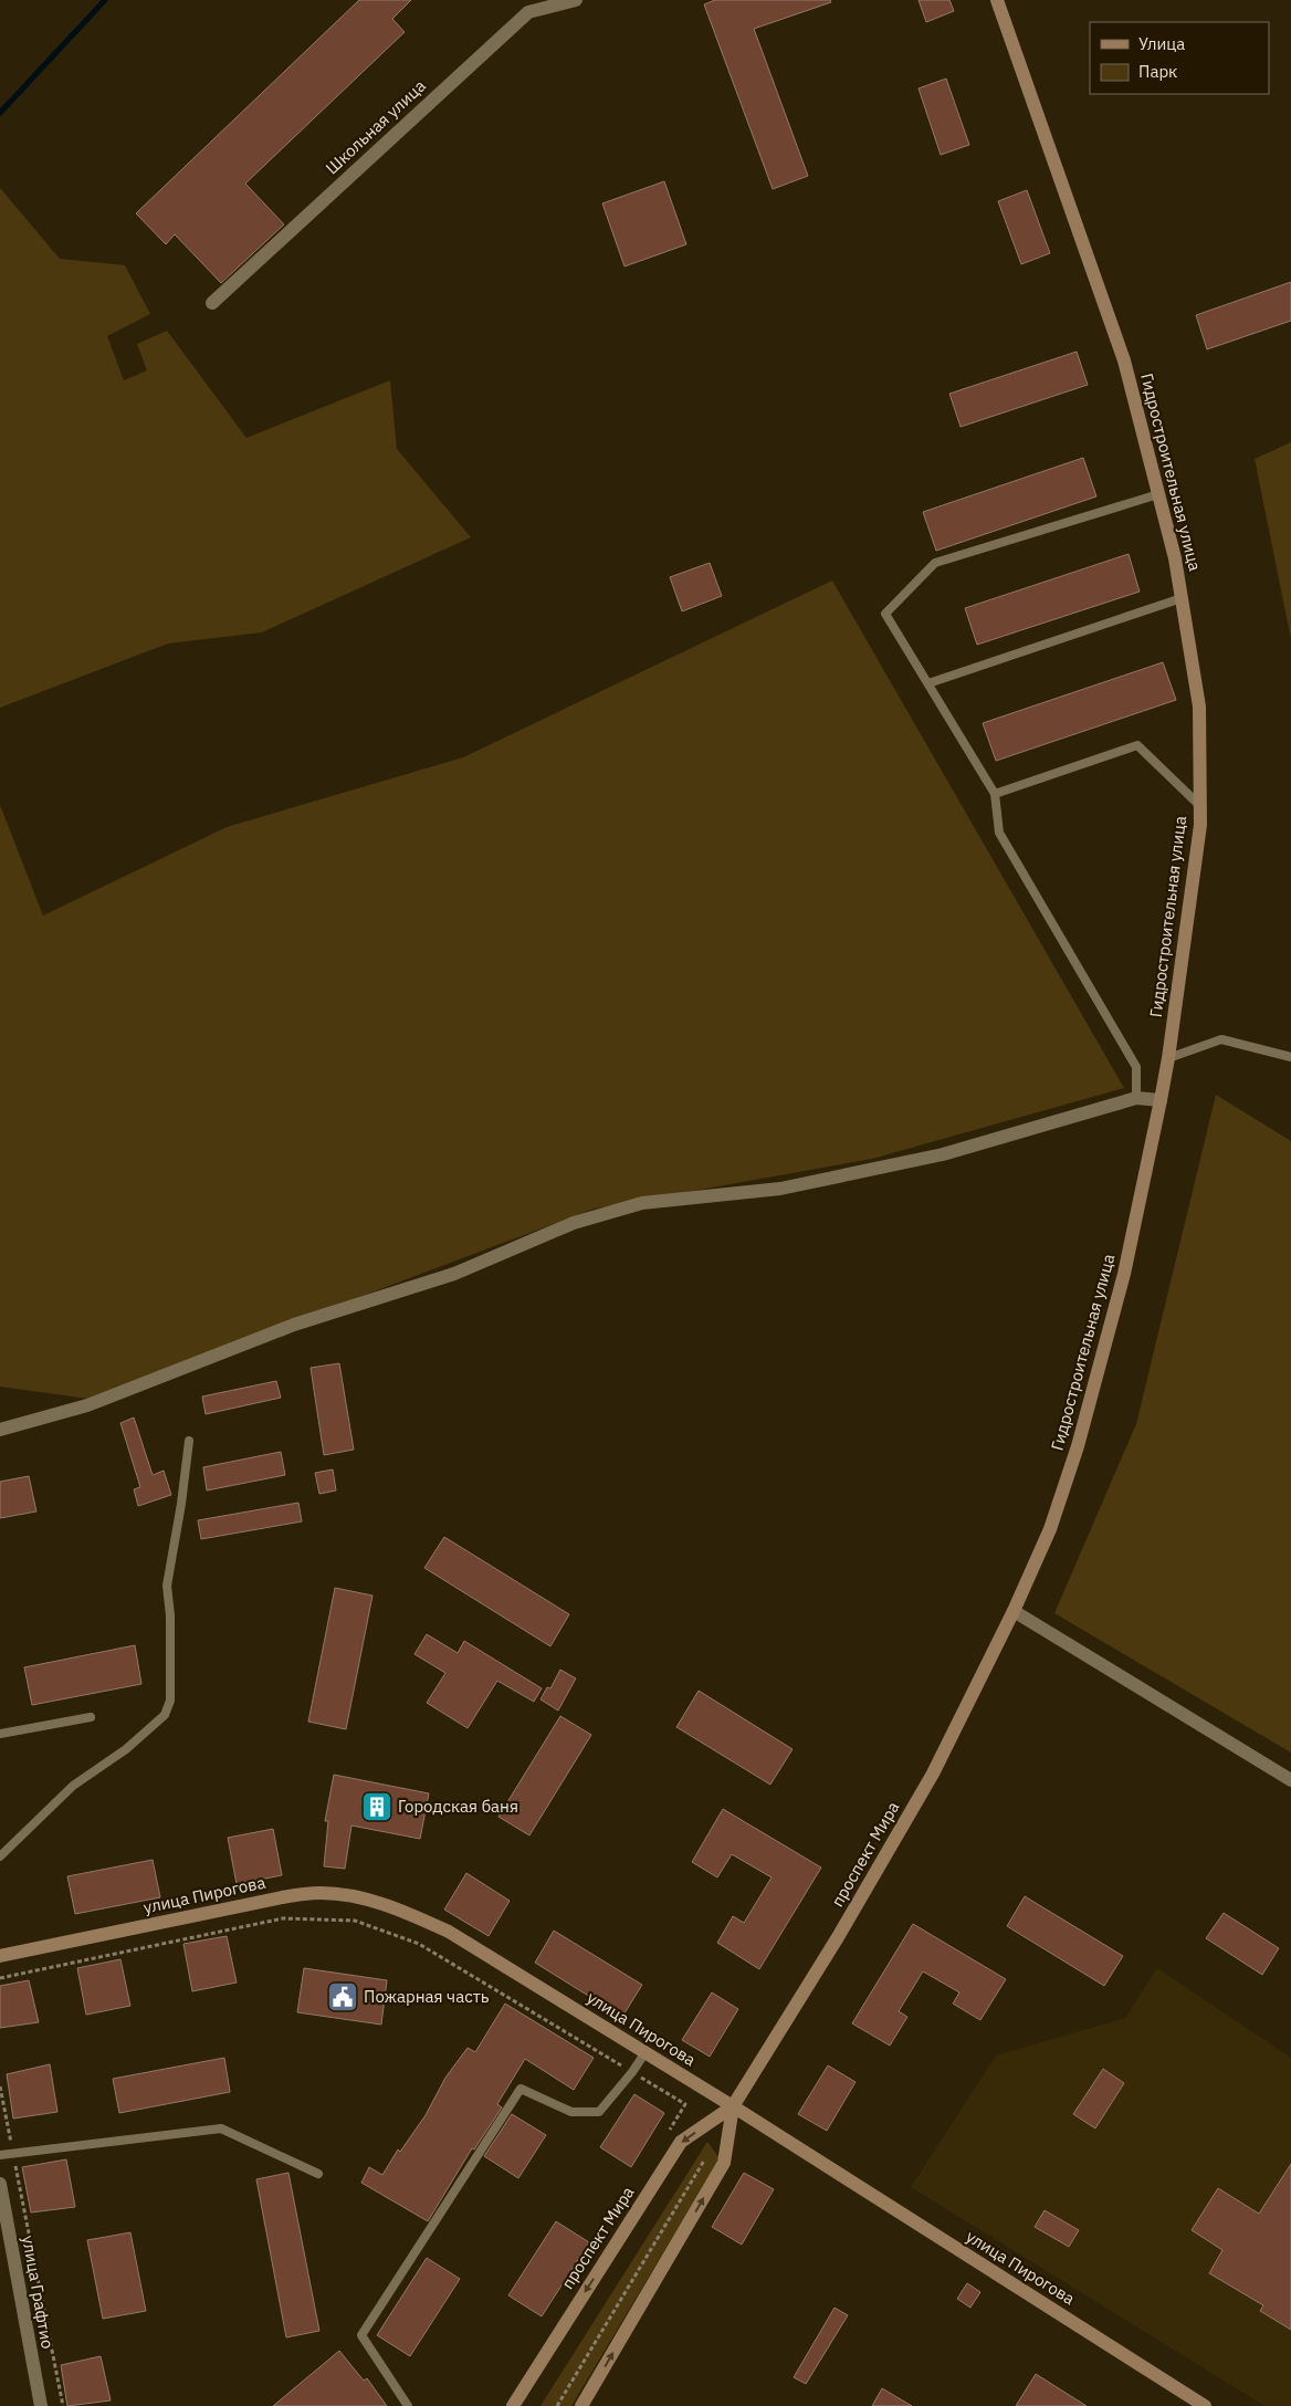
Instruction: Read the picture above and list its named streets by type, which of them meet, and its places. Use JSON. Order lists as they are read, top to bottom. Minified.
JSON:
{"streets":{"street":["Школьная улица","Гидростроительная улица","проспект Мира","улица Пирогова","улица Графтио"]},"crossings":[["Гидростроительная улица","проспект Мира"],["проспект Мира","улица Пирогова"]],"places":{"building":["Городская баня"],"public building":["Пожарная часть"]},"legend":["Улица","Парк"]}
